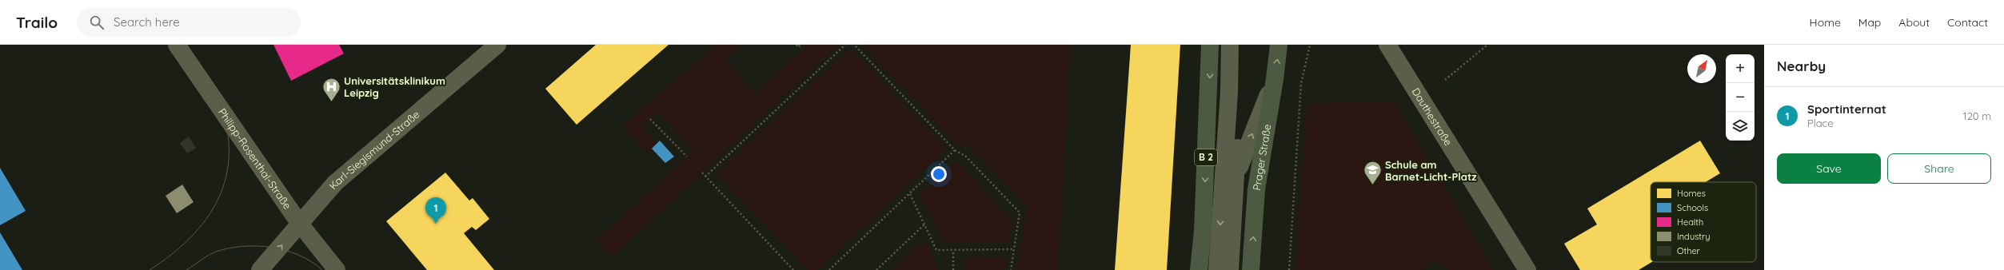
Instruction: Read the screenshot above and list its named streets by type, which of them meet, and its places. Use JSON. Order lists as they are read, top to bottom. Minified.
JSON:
{"streets":{"main road":["B 2","Prager Straße"],"street":["Dauthestraße","Karl-Siegismund-Straße","Philipp-Rosenthal-Straße"]},"crossings":[["Karl-Siegismund-Straße","Philipp-Rosenthal-Straße"]],"places":{"hospital":["Universitätsklinikum Leipzig"],"school or university":["Schule am Barnet-Licht-Platz"]},"legend":["Homes","Schools","Health","Industry","Other"],"north":"top right","page":{"header":"Trailo","search":"Search here","nav":["Home","Map","About","Contact"],"heading":"Nearby","map_buttons":["+","−"],"list":[{"mark":"1","name":"Sportinternat","note":"Place","value":"120 m"}],"buttons":["Save","Share"],"pins":"1"}}
